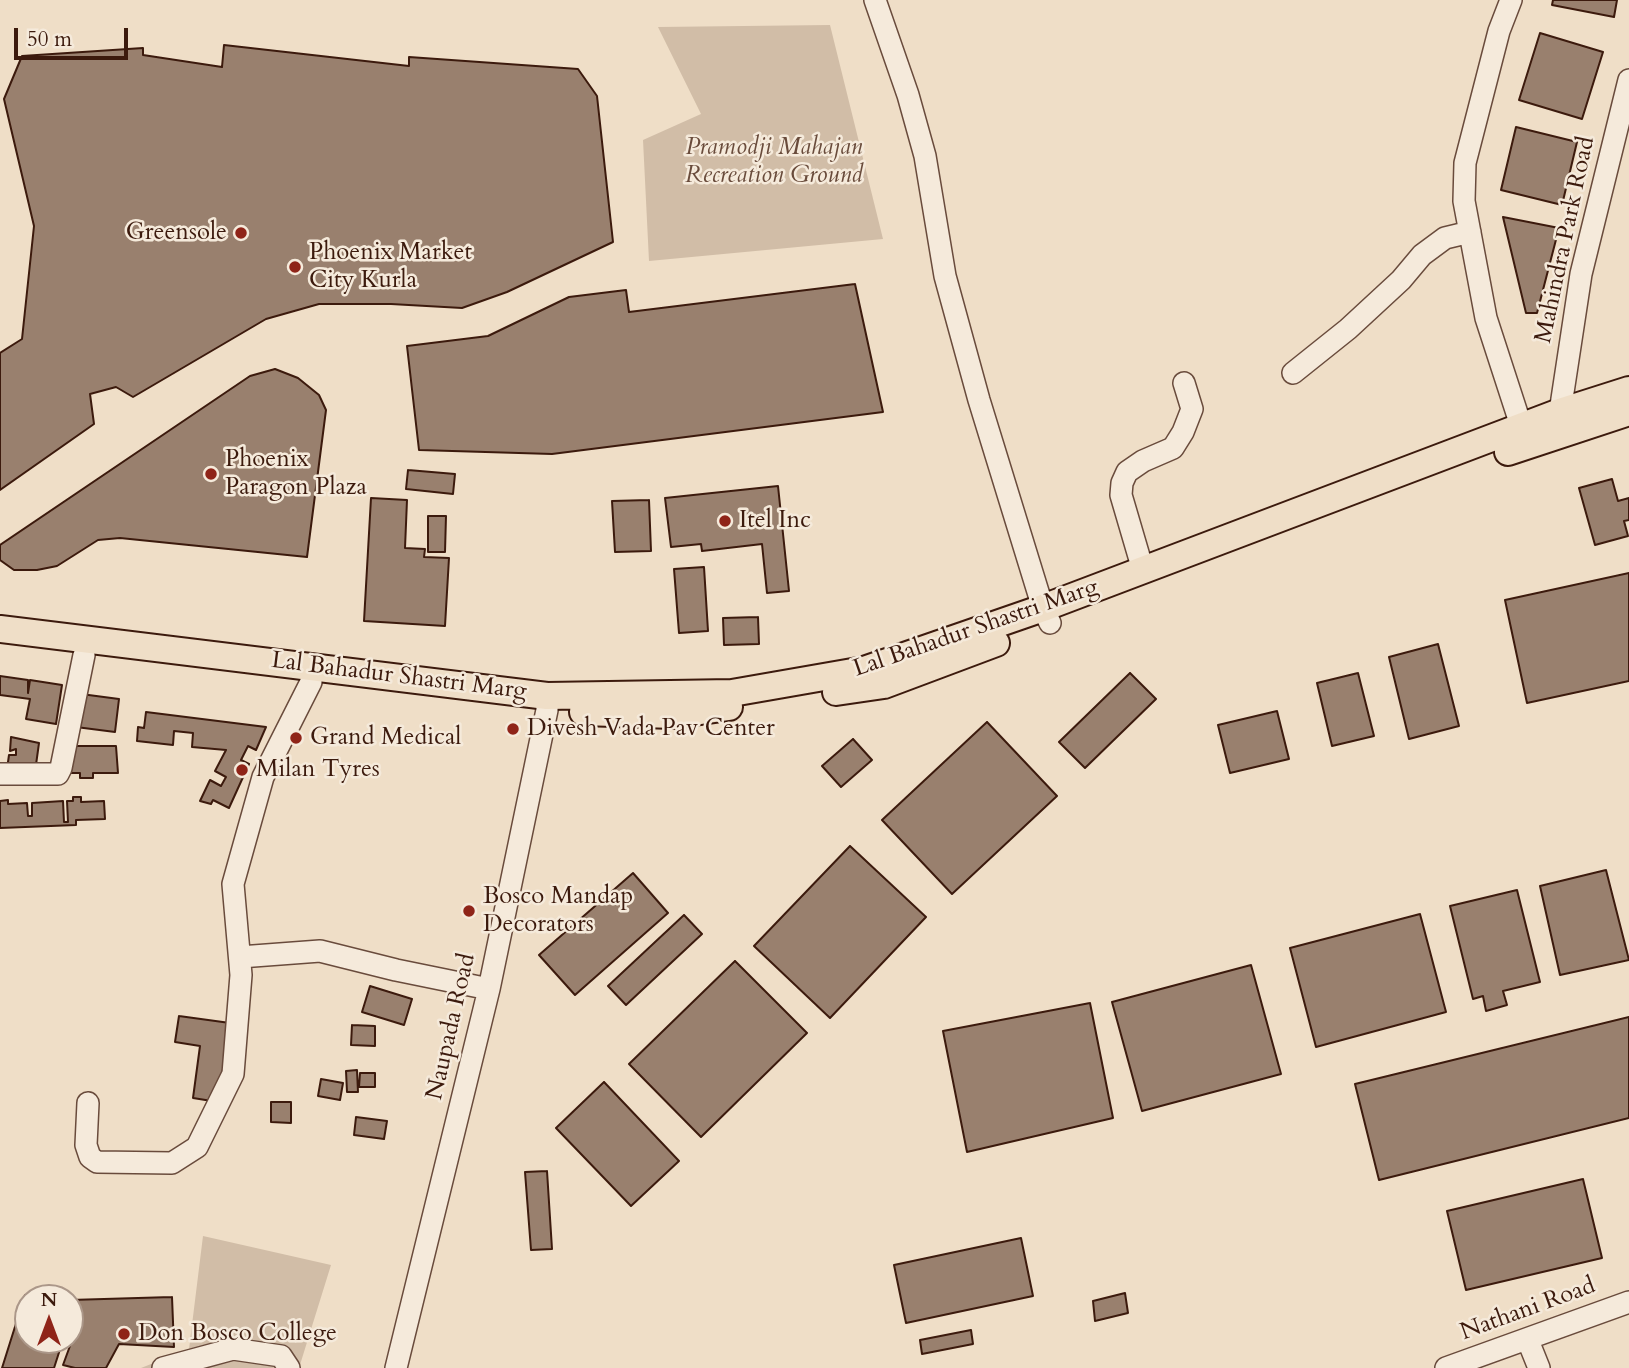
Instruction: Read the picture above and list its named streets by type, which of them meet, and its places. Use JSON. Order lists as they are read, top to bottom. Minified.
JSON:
{"streets":{"main road":["Lal Bahadur Shastri Marg"],"street":["Mahindra Park Road","Naupada Road","Nathani Road"]},"crossings":[["Mahindra Park Road","Lal Bahadur Shastri Marg"],["Lal Bahadur Shastri Marg","Naupada Road"]],"parks":["Pramodji Mahajan Recreation Ground"],"places":["Greensole","Phoenix Market City Kurla","Phoenix Paragon Plaza","Itel Inc","Divesh Vada Pav Center","Grand Medical","Milan Tyres","Bosco Mandap Decorators","Don Bosco College"],"scale_bar":"50 m","north":"top"}
